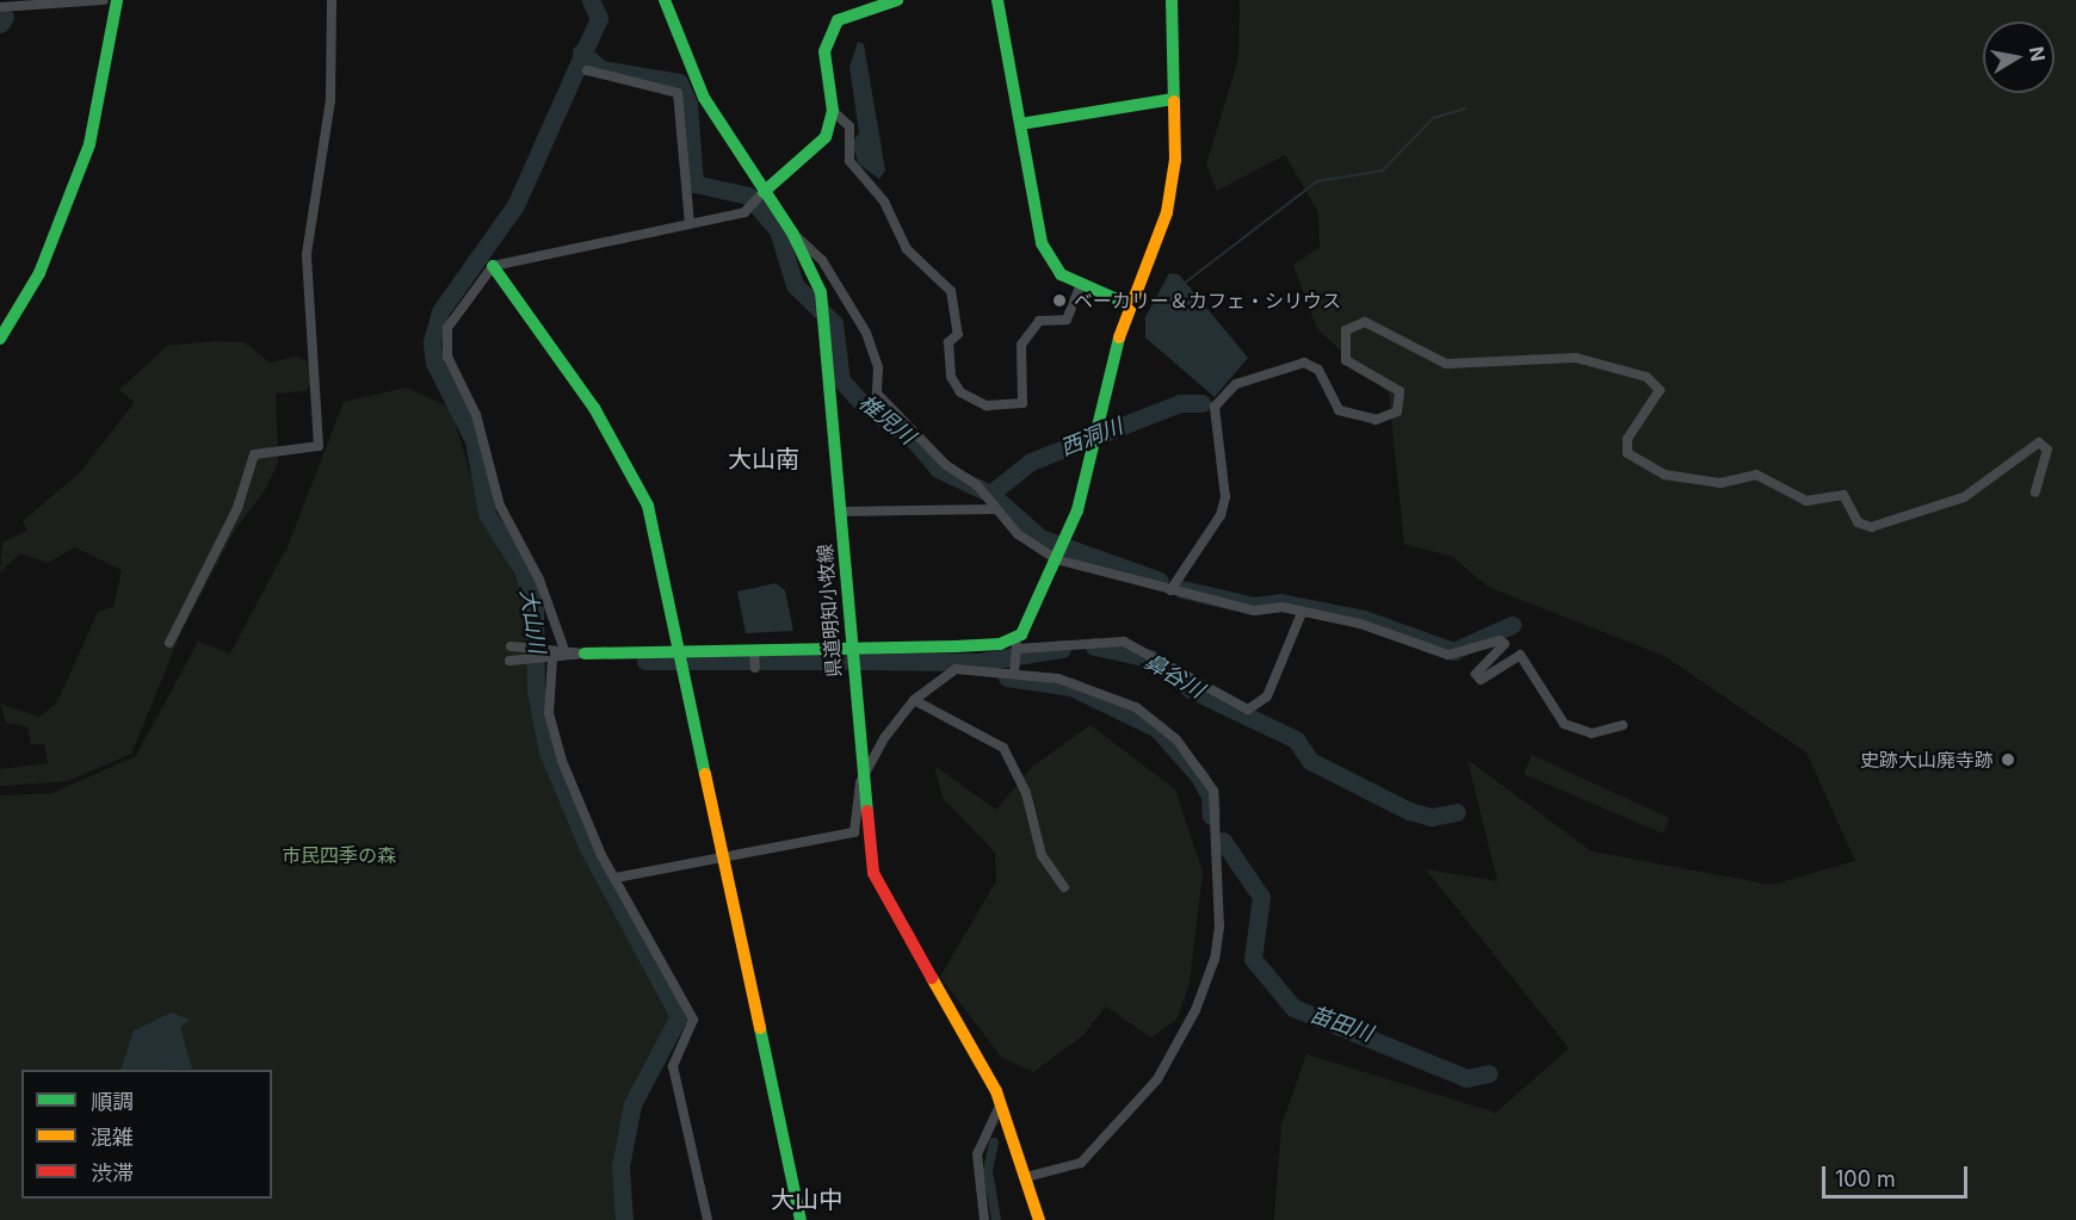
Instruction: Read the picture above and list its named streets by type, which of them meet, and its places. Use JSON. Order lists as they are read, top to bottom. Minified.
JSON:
{"streets":{"street":["県道明知小牧線"]},"districts":["大山南","大山中"],"water":["椎児川","西洞川","大山川","鼻谷川","苗田川"],"parks":["市民四季の森"],"places":["ベーカリー＆カフェ・シリウス","史跡大山廃寺跡"],"legend":["順調","混雑","渋滞"],"scale_bar":"100 m","north":"right"}
